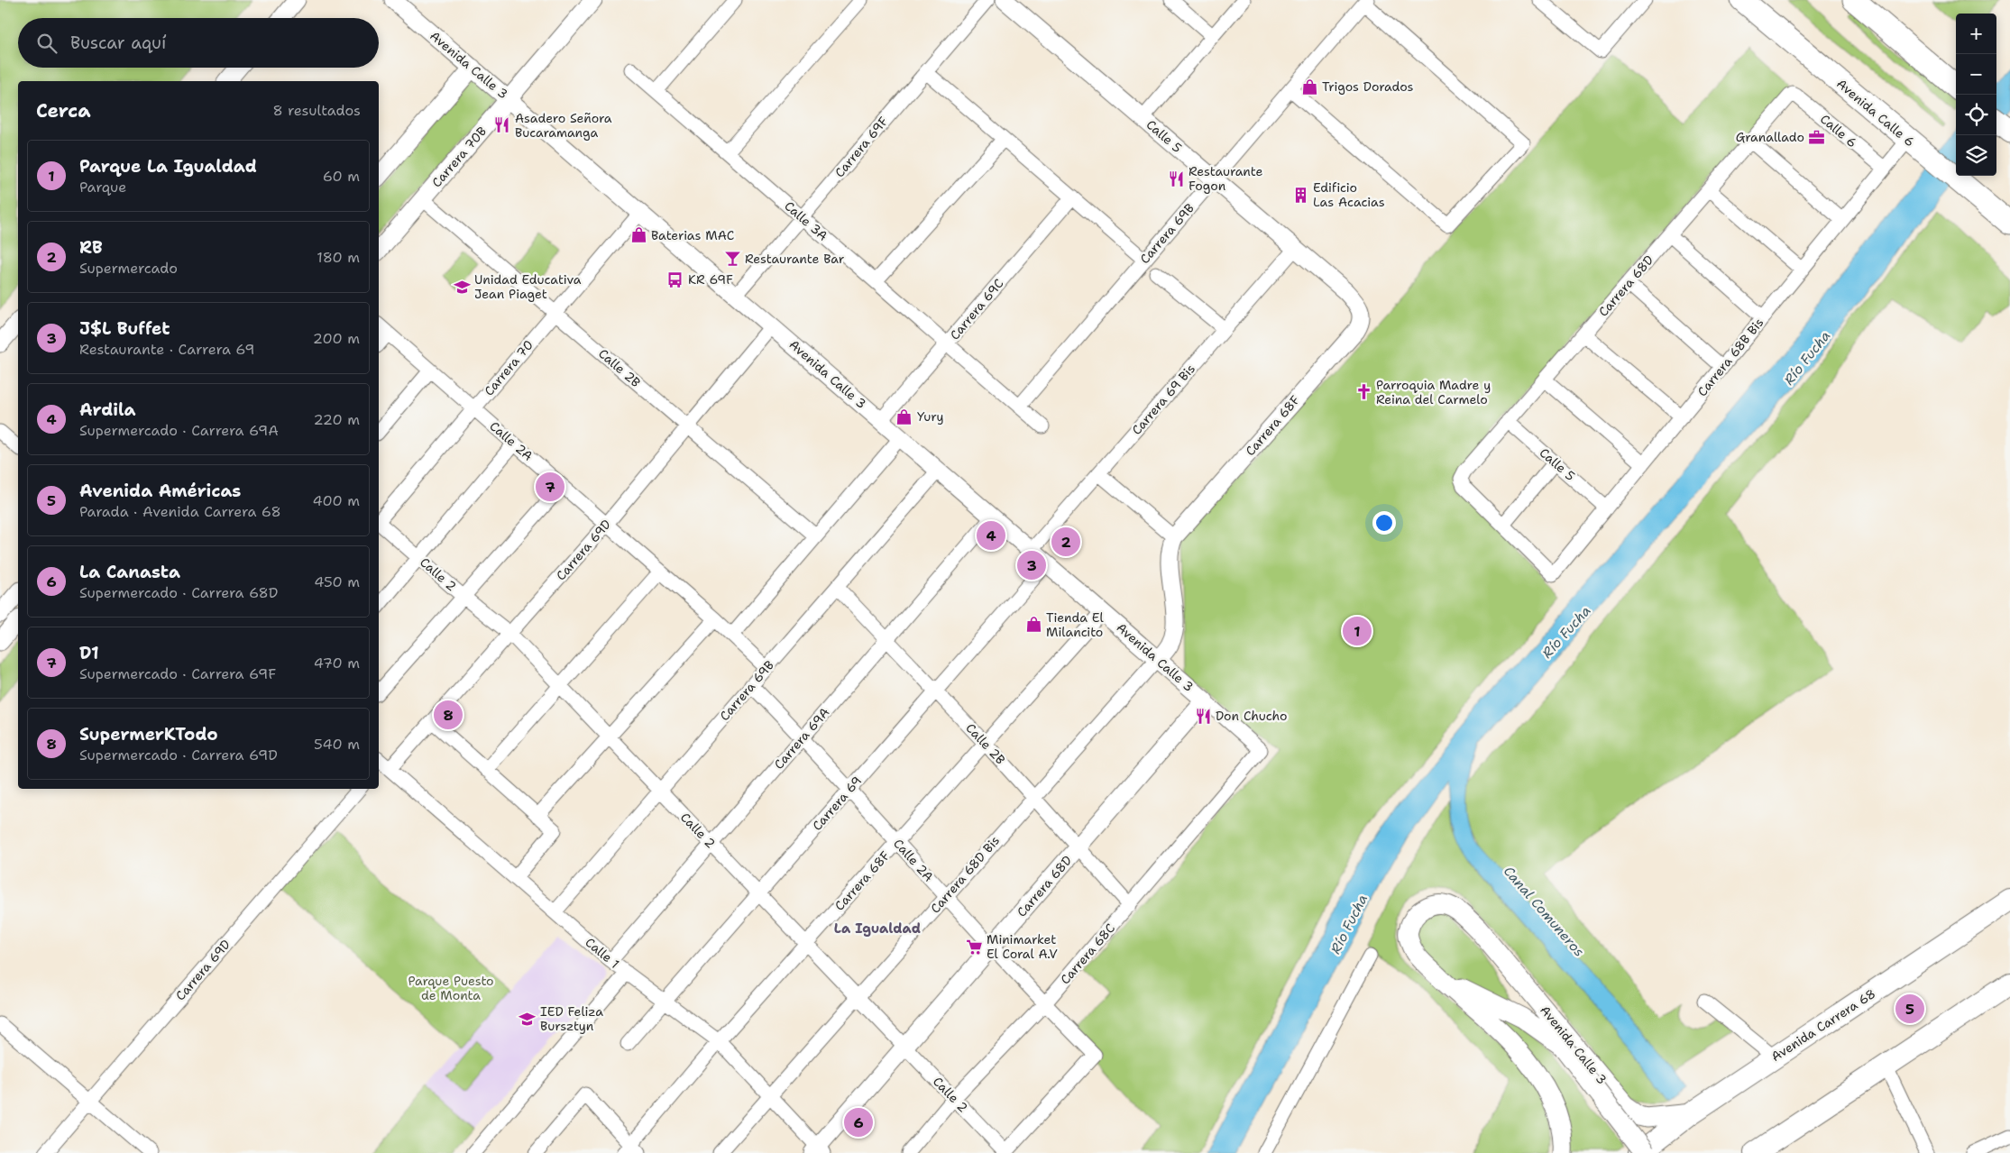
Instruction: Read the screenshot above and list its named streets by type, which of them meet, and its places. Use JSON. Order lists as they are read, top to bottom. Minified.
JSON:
{"streets":{"highway":["Avenida Calle 6"],"main road":["Avenida Calle 3","Avenida Carrera 68"],"street":["Calle 6","Calle 5","Carrera 69F","Carrera 70B","Calle 3A","Carrera 69B","Carrera 68D","Carrera 69C","Carrera 68B Bis","Carrera 70","Calle 2B","Carrera 69 Bis","Carrera 68F","Calle 2A","Carrera 69D","Calle 2","Carrera 69A","Carrera 69","Carrera 68D Bis","Calle 1","Carrera 68C"]},"crossings":[["Avenida Calle 3","Carrera 69F"],["Avenida Calle 3","Carrera 70B"],["Avenida Calle 3","Carrera 69B"],["Avenida Calle 3","Carrera 68D"],["Avenida Calle 3","Carrera 69C"],["Avenida Calle 3","Carrera 70"],["Avenida Calle 3","Carrera 69 Bis"],["Avenida Calle 3","Carrera 68F"],["Avenida Calle 3","Carrera 69D"],["Avenida Calle 3","Carrera 69A"],["Avenida Calle 3","Carrera 69"],["Avenida Calle 3","Carrera 68D Bis"],["Avenida Calle 3","Carrera 68C"],["Avenida Calle 3","Avenida Carrera 68"],["Avenida Calle 6","Carrera 68B Bis"],["Calle 6","Carrera 68D"],["Calle 6","Carrera 68B Bis"],["Calle 5","Carrera 69B"],["Calle 5","Carrera 68D"],["Calle 5","Carrera 68B Bis"],["Calle 5","Carrera 69 Bis"],["Calle 5","Carrera 68F"],["Carrera 69F","Calle 3A"],["Carrera 70B","Calle 2B"],["Calle 3A","Carrera 69B"],["Calle 3A","Carrera 69C"],["Carrera 69B","Calle 2B"],["Carrera 69B","Calle 2A"],["Carrera 69B","Calle 2"],["Carrera 69B","Calle 1"],["Carrera 68D","Carrera 68B Bis"],["Carrera 68D","Calle 2B"],["Carrera 68D","Calle 2A"],["Carrera 68D","Calle 2"],["Carrera 68D","Calle 1"],["Carrera 70","Calle 2B"],["Carrera 70","Calle 2A"],["Calle 2B","Carrera 68F"],["Calle 2B","Carrera 69D"],["Calle 2B","Carrera 69A"],["Calle 2B","Carrera 69"],["Calle 2B","Carrera 68D Bis"],["Calle 2B","Carrera 68C"],["Carrera 68F","Calle 2A"],["Carrera 68F","Calle 2"],["Carrera 68F","Calle 1"],["Calle 2A","Carrera 69D"],["Calle 2A","Calle 2"],["Calle 2A","Carrera 69A"],["Calle 2A","Carrera 69"],["Calle 2A","Carrera 68D Bis"],["Calle 2A","Carrera 68C"],["Carrera 69D","Calle 2"],["Carrera 69D","Calle 1"],["Calle 2","Carrera 69A"],["Calle 2","Carrera 69"],["Calle 2","Carrera 68D Bis"],["Calle 2","Carrera 68C"],["Carrera 69A","Calle 1"],["Carrera 69","Calle 1"],["Carrera 68D Bis","Calle 1"]],"districts":["La Igualdad"],"water":["Río Fucha","Canal Comuneros"],"parks":["Parque Puesto de Monta"],"places":{"shop":["Trigos Dorados","Baterias MAC","Yury","Tienda El Milancito"],"restaurant":["Asadero Señora Bucaramanga","Restaurante Fogon","Don Chucho"],"office":["Granallado"],"building":["Edificio Las Acacias"],"bar":["Restaurante Bar"],"bus stop":["KR 69F"],"school or university":["Unidad Educativa Jean Piaget","IED Feliza Bursztyn"],"church":["Parroquia Madre y Reina del Carmelo"],"supermarket":["Minimarket El Coral A.V"]},"page":{"map_buttons":["+","−"],"search":"Buscar aquí","heading":["Cerca","8 resultados"],"list":[{"mark":"1","name":"Parque La Igualdad","note":"Parque","value":"60 m"},{"mark":"2","name":"RB","note":"Supermercado","value":"180 m"},{"mark":"3","name":"J$L Buffet","note":"Restaurante · Carrera 69","value":"200 m"},{"mark":"4","name":"Ardila","note":"Supermercado · Carrera 69A","value":"220 m"},{"mark":"5","name":"Avenida Américas","note":"Parada · Avenida Carrera 68","value":"400 m"},{"mark":"6","name":"La Canasta","note":"Supermercado · Carrera 68D","value":"450 m"},{"mark":"7","name":"D1","note":"Supermercado · Carrera 69F","value":"470 m"},{"mark":"8","name":"SupermerKTodo","note":"Supermercado · Carrera 69D","value":"540 m"}],"pins":["7","4","2","3","1","8","5","6"]}}
